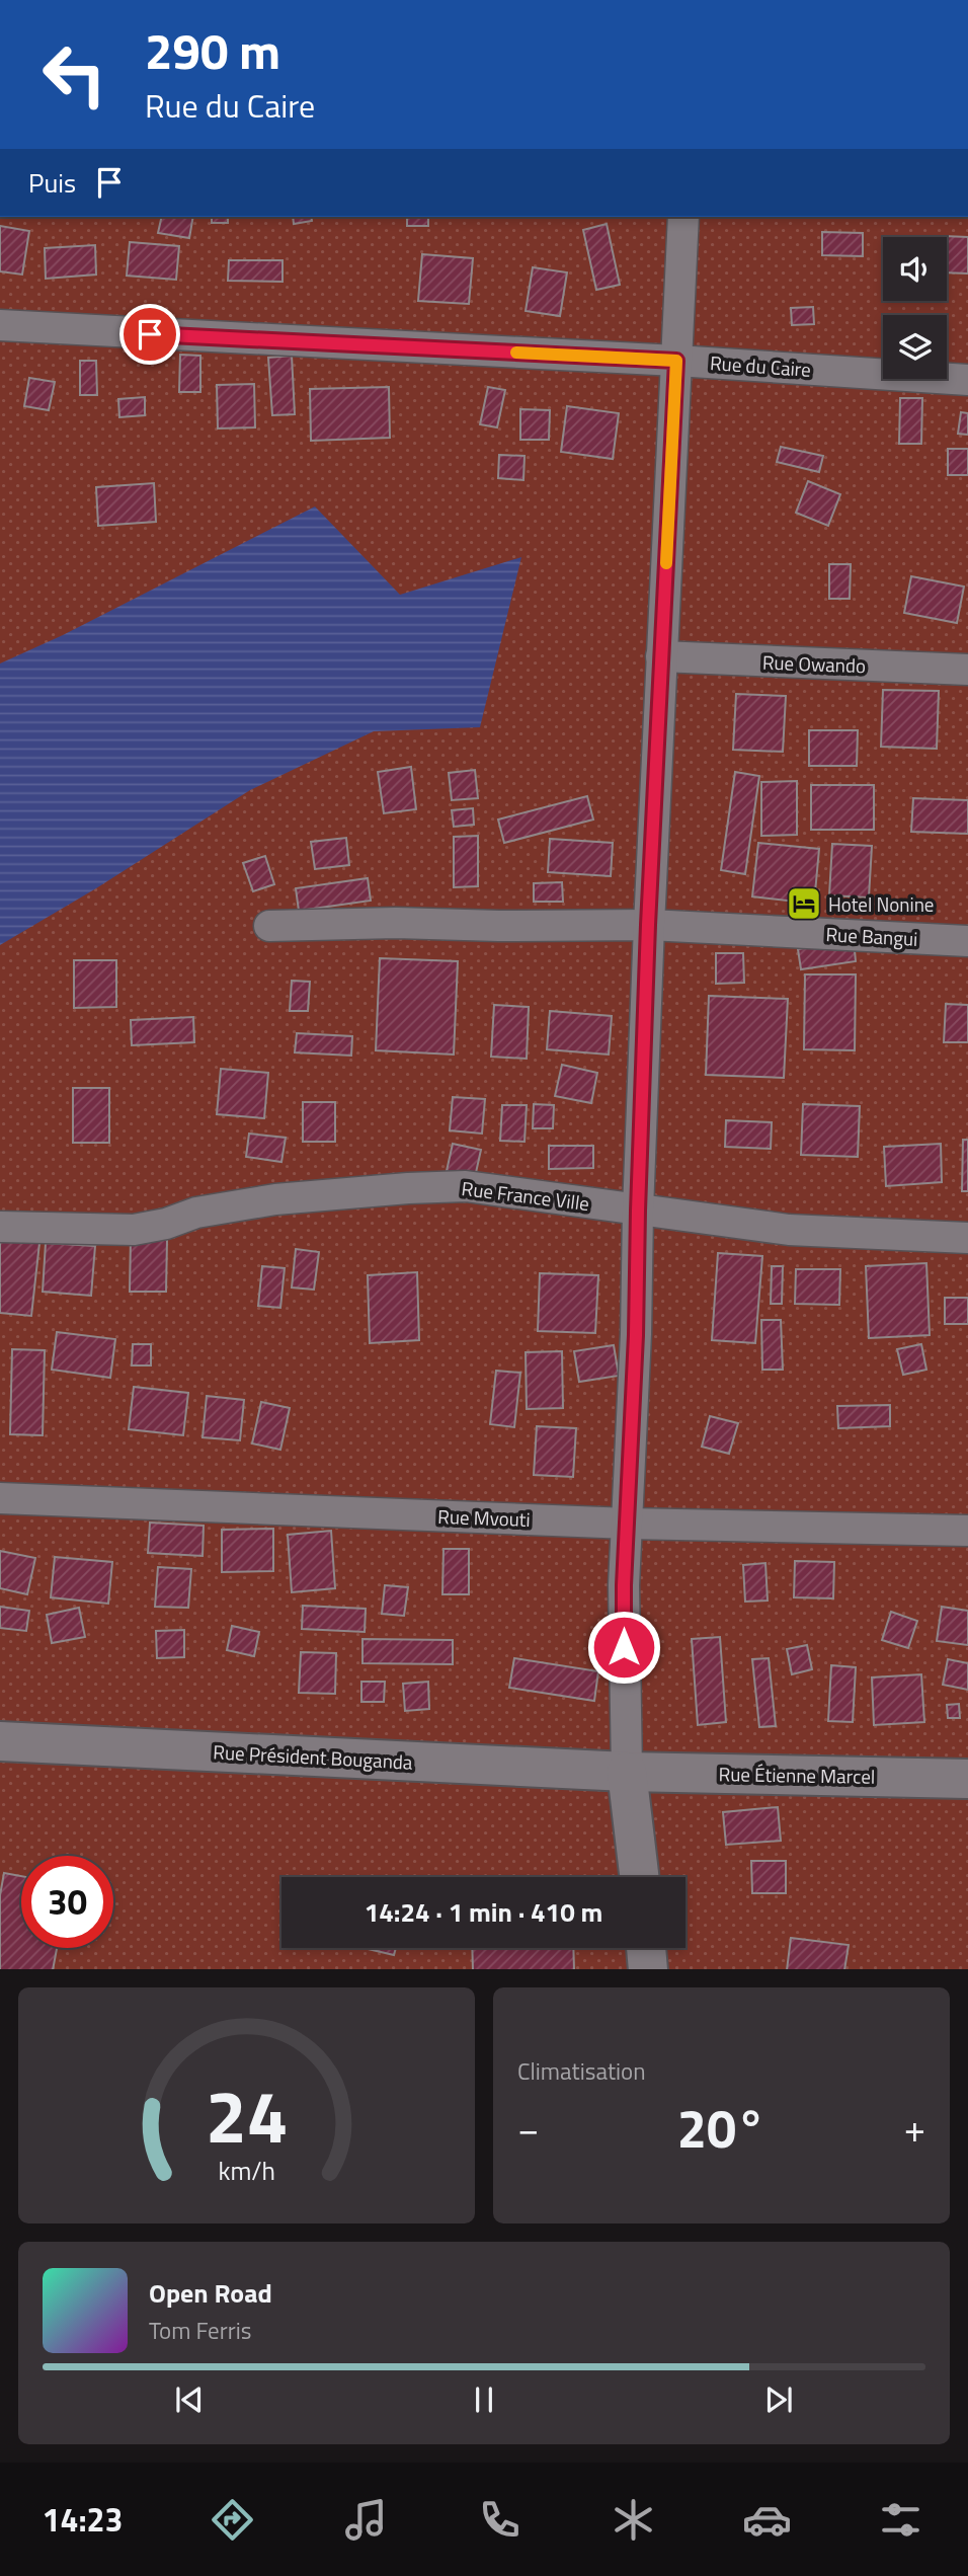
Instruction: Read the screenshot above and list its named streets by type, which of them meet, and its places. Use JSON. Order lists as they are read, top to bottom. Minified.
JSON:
{"streets":{"street":["Rue du Caire","Rue Owando","Rue Bangui","Rue France Ville","Rue Mvouti","Rue Président Bouganda","Rue Étienne Marcel"]},"crossings":[["Rue Président Bouganda","Rue Étienne Marcel"]],"places":{"hotel":["Hotel Nonine"]},"page":{"turn":["290 m","Rue du Caire"],"then":"Puis","limit":"30","trip":"14:24 · 1 min · 410 m","tile":"Climatisation","heat":["−","20°","+"],"song":["Open Road","Tom Ferris"],"tabs":"14:23","gauge":["24","km/h"]}}
